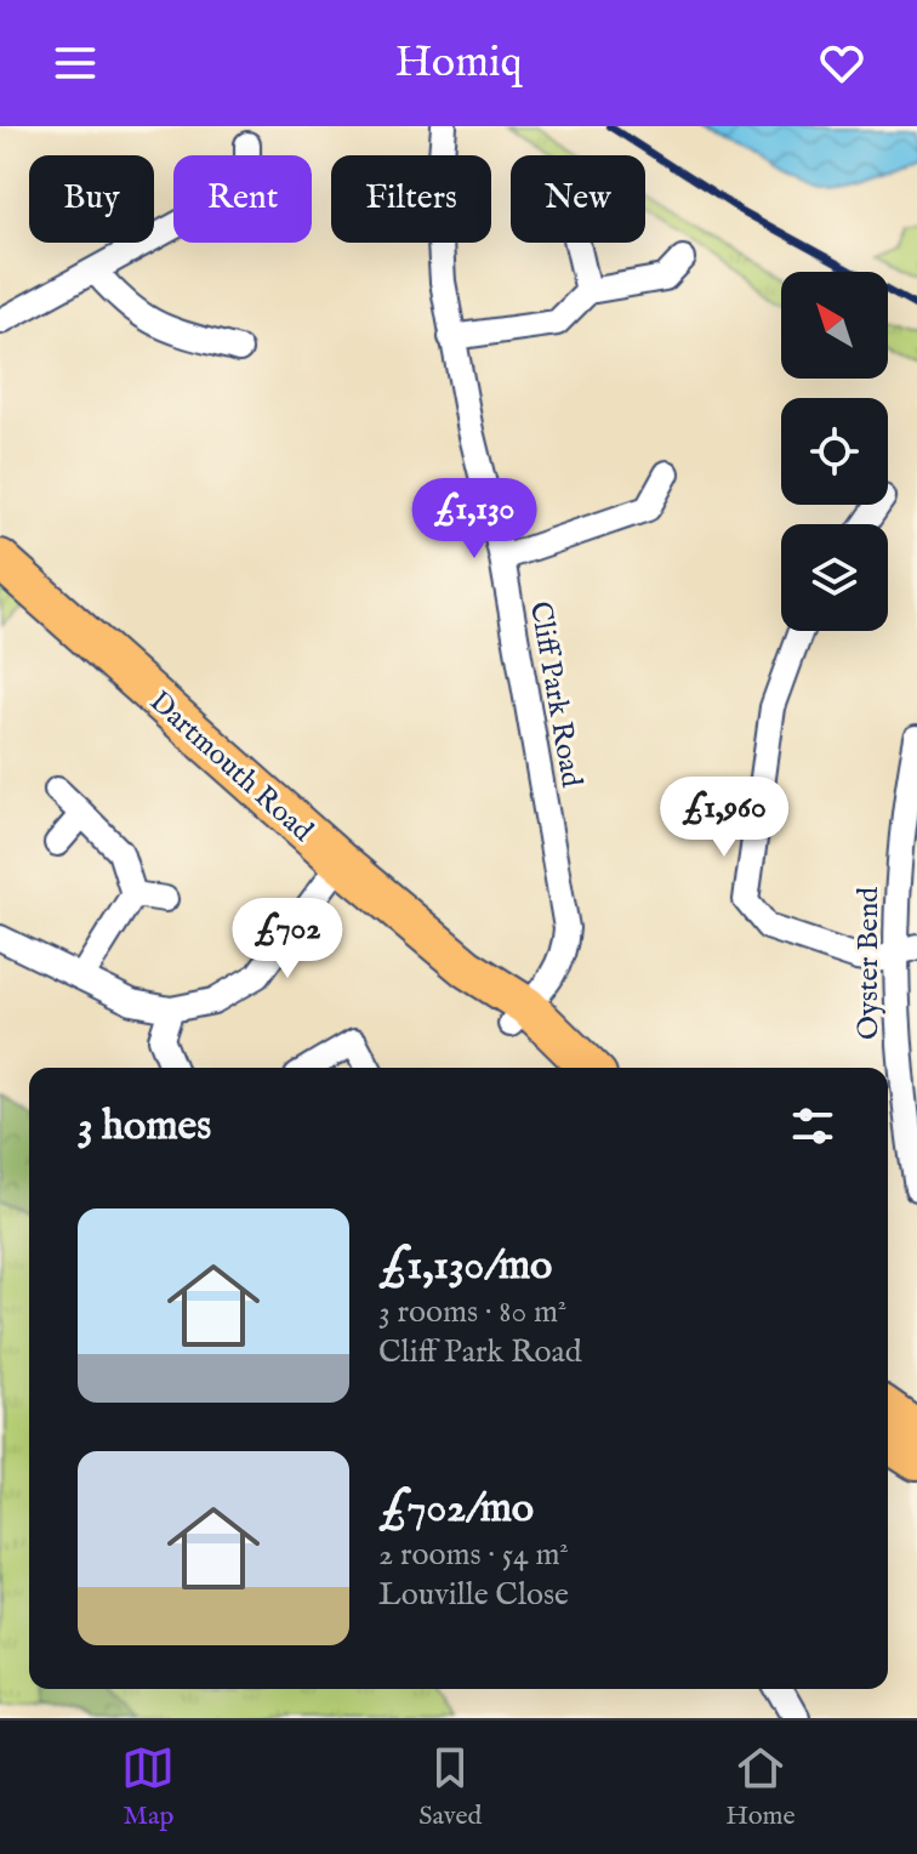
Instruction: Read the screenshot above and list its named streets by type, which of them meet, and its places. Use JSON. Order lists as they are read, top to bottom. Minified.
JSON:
{"streets":{"main road":["Dartmouth Road"],"street":["Cliff Park Road","Oyster Bend"]},"crossings":[["Cliff Park Road","Dartmouth Road"]],"north":"top left","page":{"header":"Homiq","chip":["Buy","Rent","Filters","New"],"price":["£1,130","£1,960","£702"],"heading":"3 homes","list":[{"name":"£1,130/mo","note":"3 rooms · 80 m² · Cliff Park Road"},{"name":"£702/mo","note":"2 rooms · 54 m² · Louville Close"}],"tabs":["Map","Saved","Home"]}}
